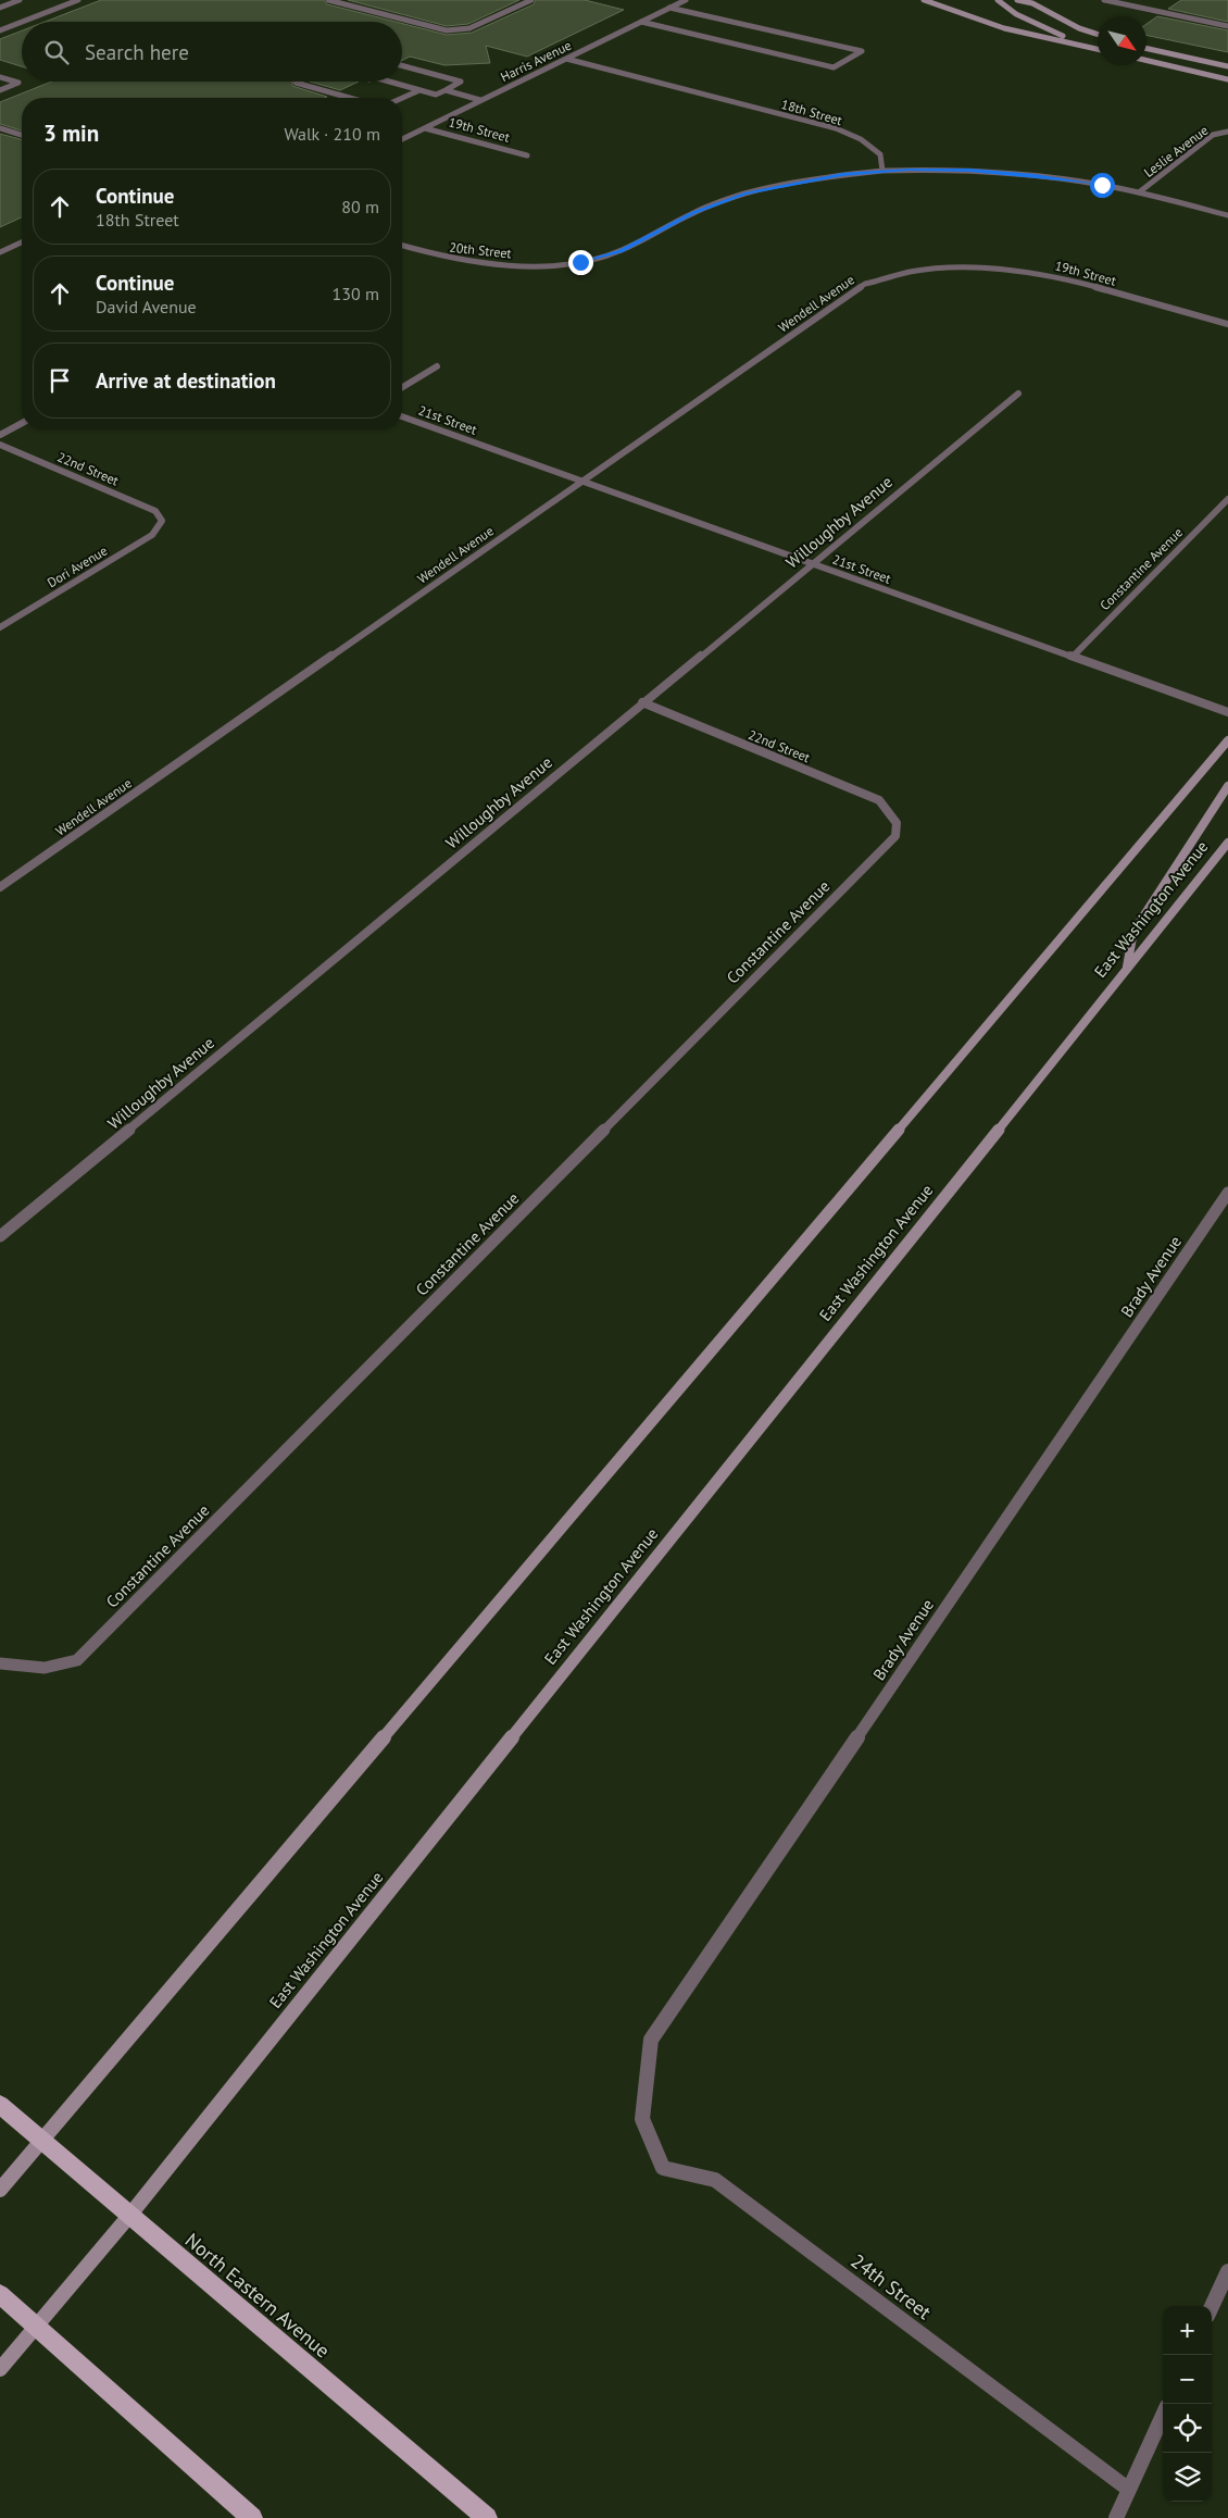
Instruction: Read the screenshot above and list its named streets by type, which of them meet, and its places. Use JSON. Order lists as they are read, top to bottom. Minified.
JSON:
{"streets":{"main road":["East Washington Avenue","North Eastern Avenue"],"street":["Harris Avenue","18th Street","19th Street","Leslie Avenue","20th Street","Wendell Avenue","21st Street","22nd Street","Willoughby Avenue","Dori Avenue","Constantine Avenue","Brady Avenue","24th Street"]},"crossings":[["Harris Avenue","18th Street"],["Harris Avenue","19th Street"],["18th Street","20th Street"],["19th Street","Wendell Avenue"],["Wendell Avenue","21st Street"],["21st Street","Willoughby Avenue"],["21st Street","Constantine Avenue"],["22nd Street","Willoughby Avenue"],["22nd Street","Dori Avenue"],["22nd Street","Constantine Avenue"],["East Washington Avenue","North Eastern Avenue"],["Brady Avenue","24th Street"]],"north":"bottom right","page":{"search":"Search here","heading":["3 min","Walk · 210 m"],"list":[["Continue","18th Street","80 m"],["Continue","David Avenue","130 m"],"Arrive at destination"],"map_buttons":["+","−"]}}
